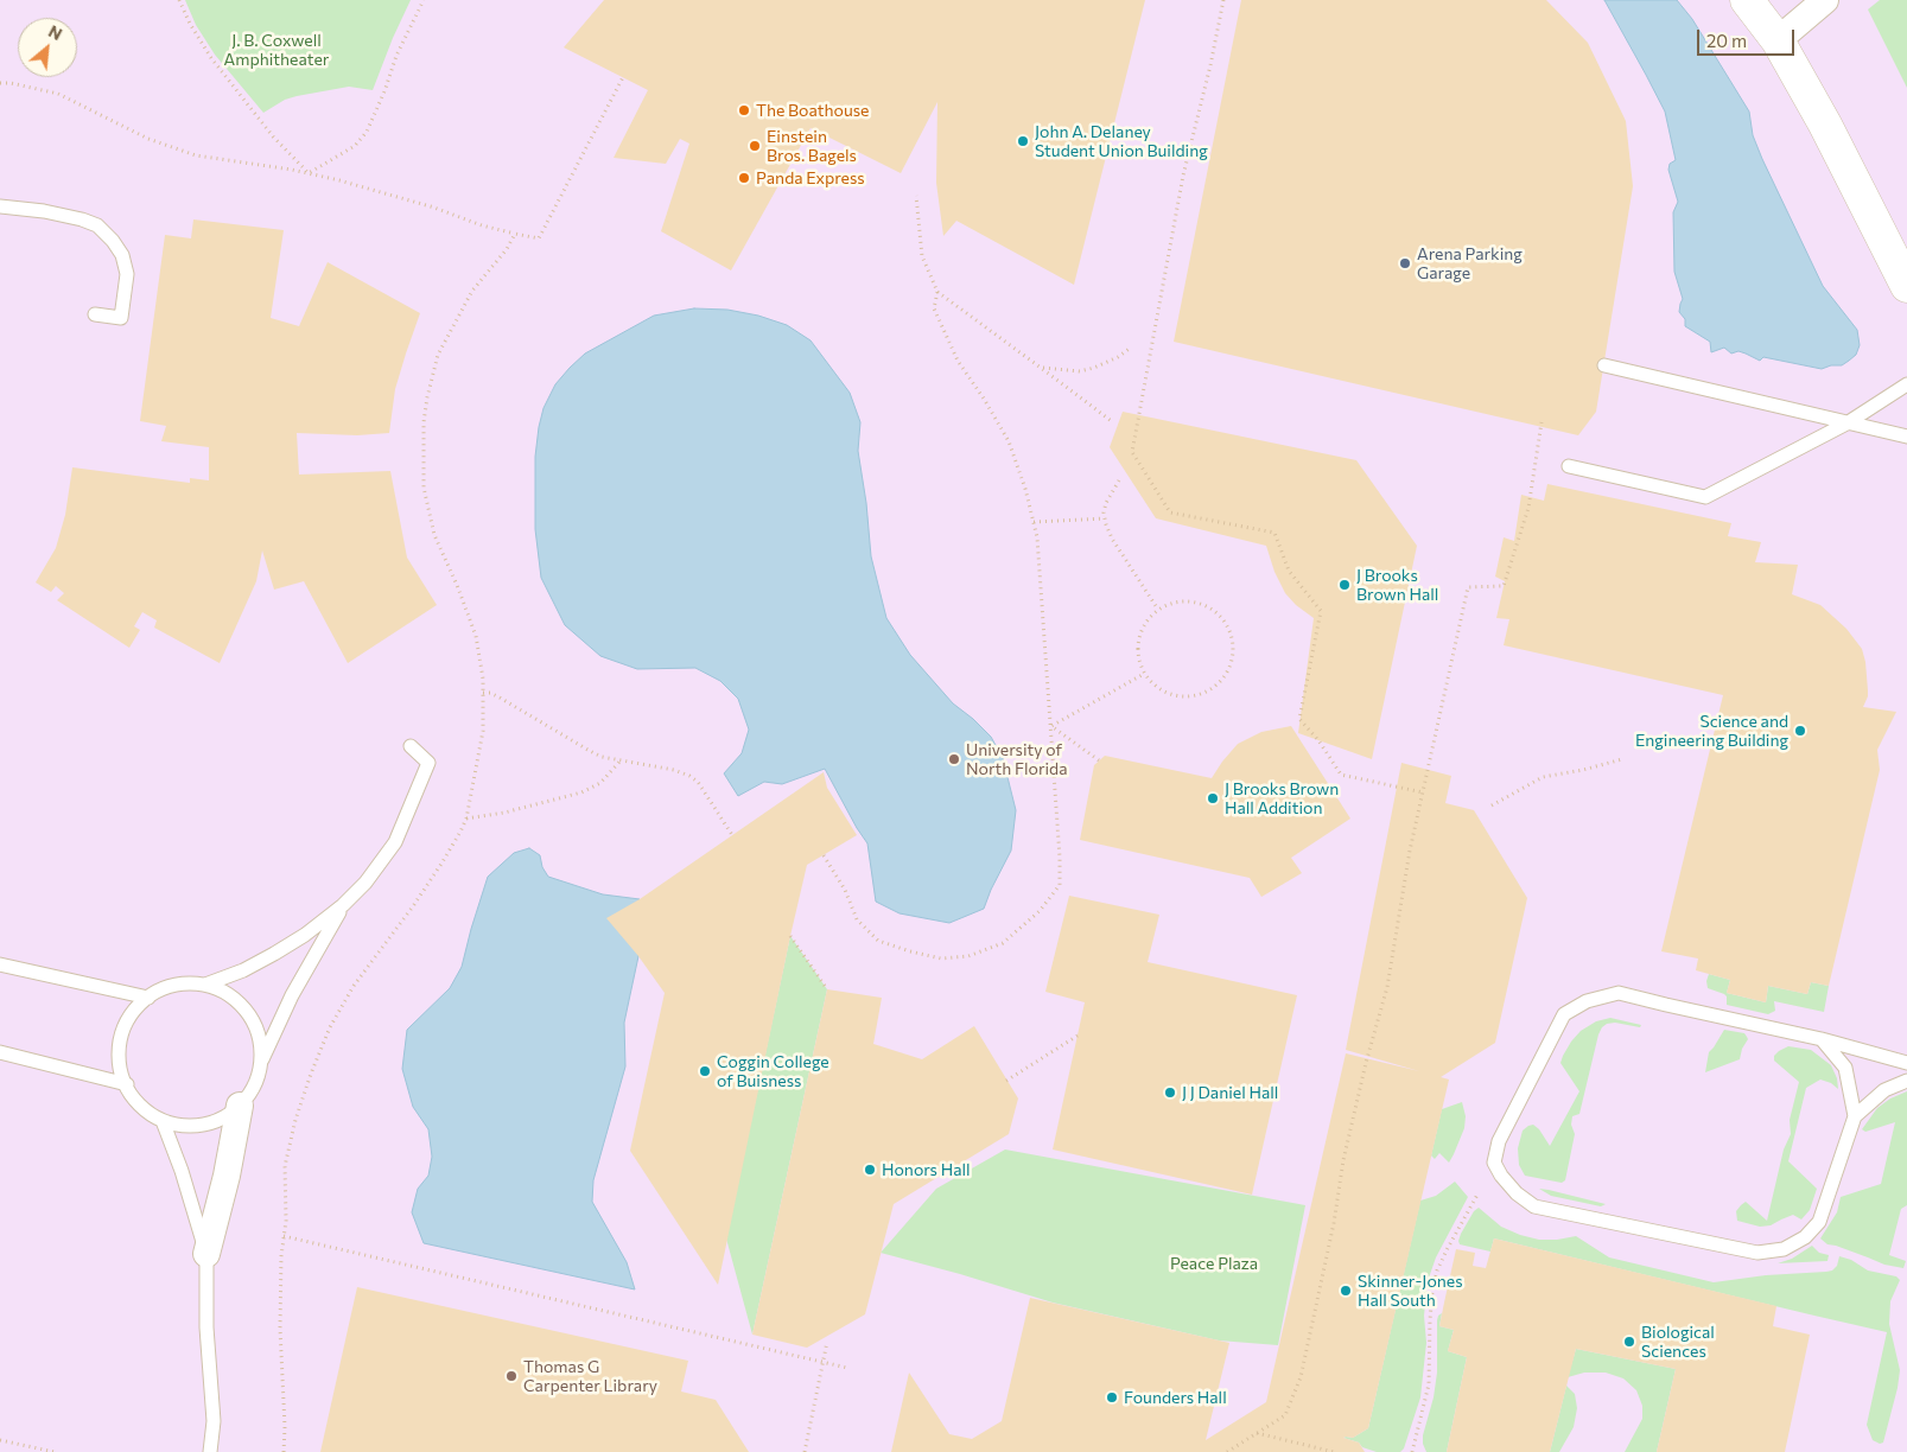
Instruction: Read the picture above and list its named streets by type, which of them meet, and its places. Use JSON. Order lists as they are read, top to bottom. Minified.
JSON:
{"parks":["J. B. Coxwell Amphitheater","Peace Plaza"],"places":["The Boathouse","John A. Delaney Student Union Building","Einstein Bros. Bagels","Panda Express","Arena Parking Garage","J Brooks Brown Hall","Science and Engineering Building","University of North Florida","J Brooks Brown Hall Addition","Coggin College of Buisness","J J Daniel Hall","Honors Hall","Skinner-Jones Hall South","Biological Sciences","Thomas G Carpenter Library","Founders Hall"],"scale_bar":"20 m","north":"top right"}
